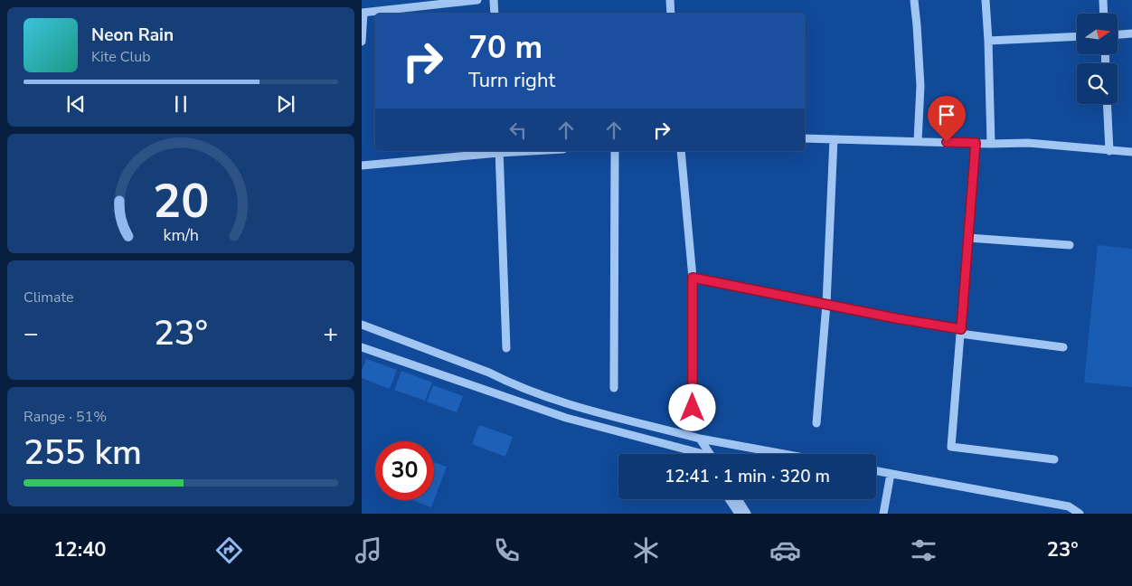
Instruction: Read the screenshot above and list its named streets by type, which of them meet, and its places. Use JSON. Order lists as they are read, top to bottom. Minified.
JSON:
{"north":"right","page":{"turn":["70 m","Turn right"],"song":["Neon Rain","Kite Club"],"tile":["Climate",["Range · 51%","255 km"]],"heat":["−","23°","+"],"limit":"30","trip":"12:41 · 1 min · 320 m","tabs":["12:40","23°"],"gauge":["20","km/h"]}}
